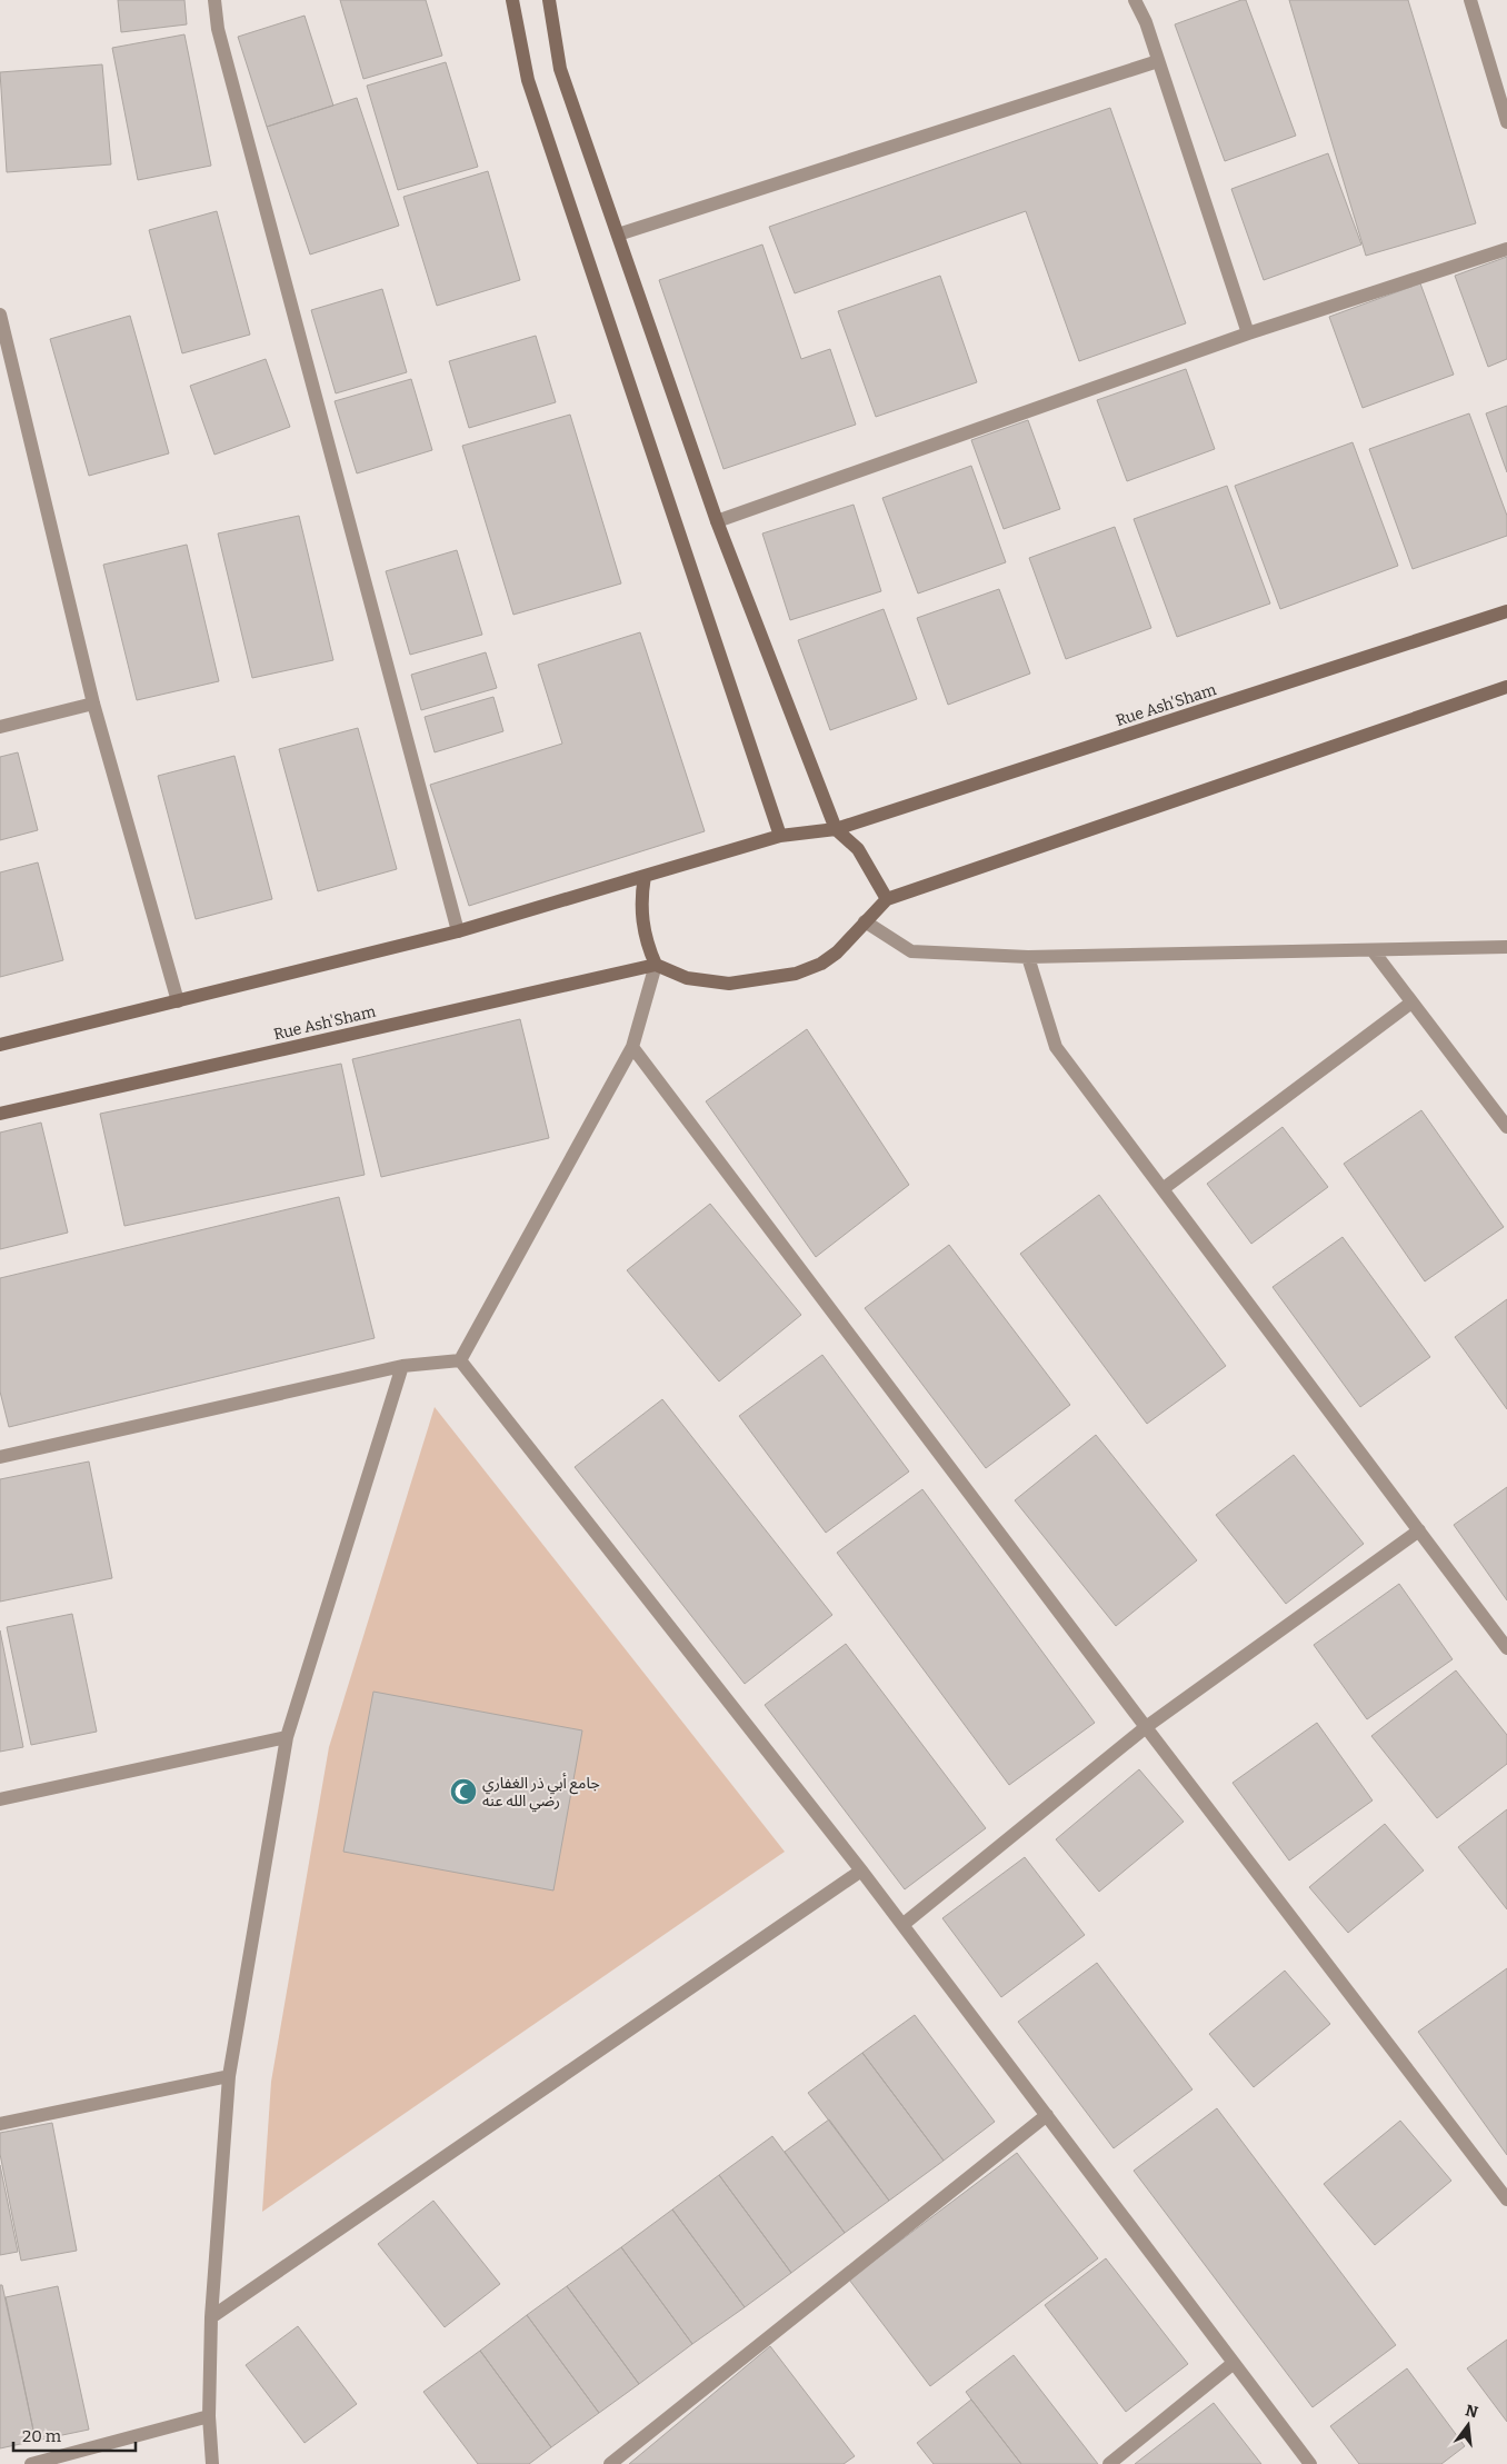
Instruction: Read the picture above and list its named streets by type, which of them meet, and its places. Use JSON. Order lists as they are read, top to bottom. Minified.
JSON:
{"streets":{"main road":["Rue Ash'Sham"]},"places":{"mosque":["جامع أبي ذر الغفاري رضي الله عنه"]},"scale_bar":"20 m","north":"top"}
